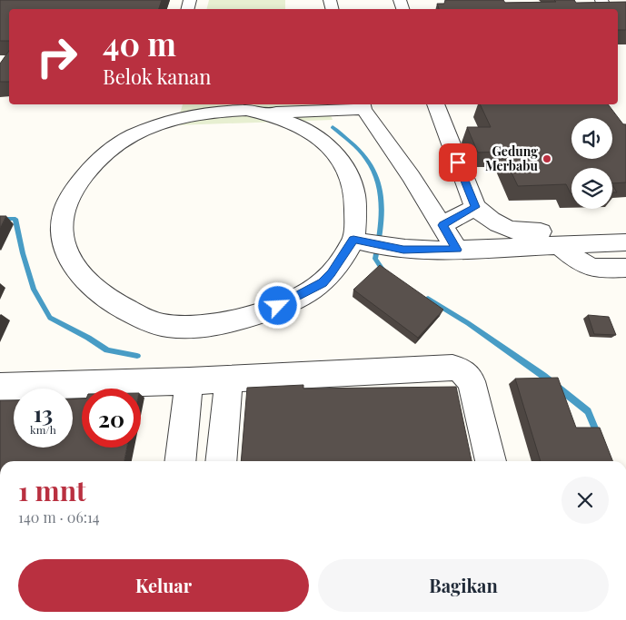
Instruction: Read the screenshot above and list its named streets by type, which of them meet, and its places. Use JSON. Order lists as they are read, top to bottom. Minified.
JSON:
{"places":["Gedung Merbabu"],"page":{"turn":["40 m","Belok kanan"],"speed":"13 km/h","limit":"20","heading":["1 mnt","140 m · 06:14"],"buttons":["Keluar","Bagikan"]}}
